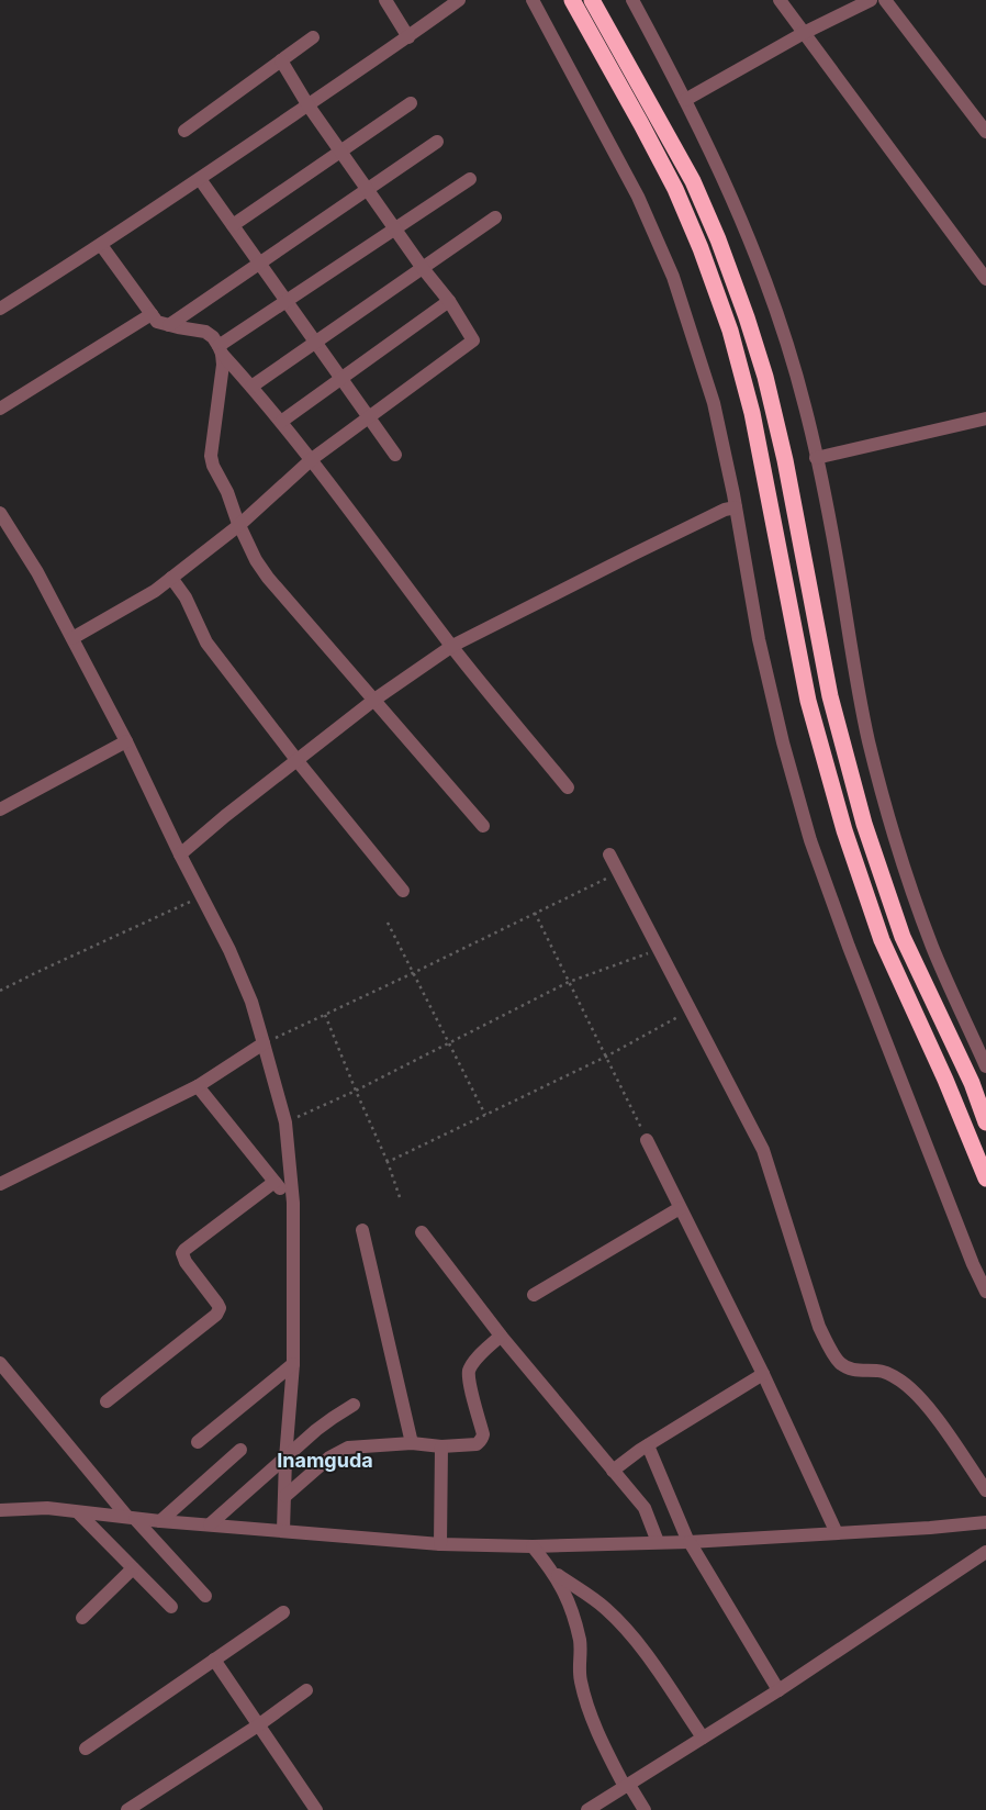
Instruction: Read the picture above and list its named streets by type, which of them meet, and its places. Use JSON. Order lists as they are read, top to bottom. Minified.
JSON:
{"districts":["Inamguda"]}
